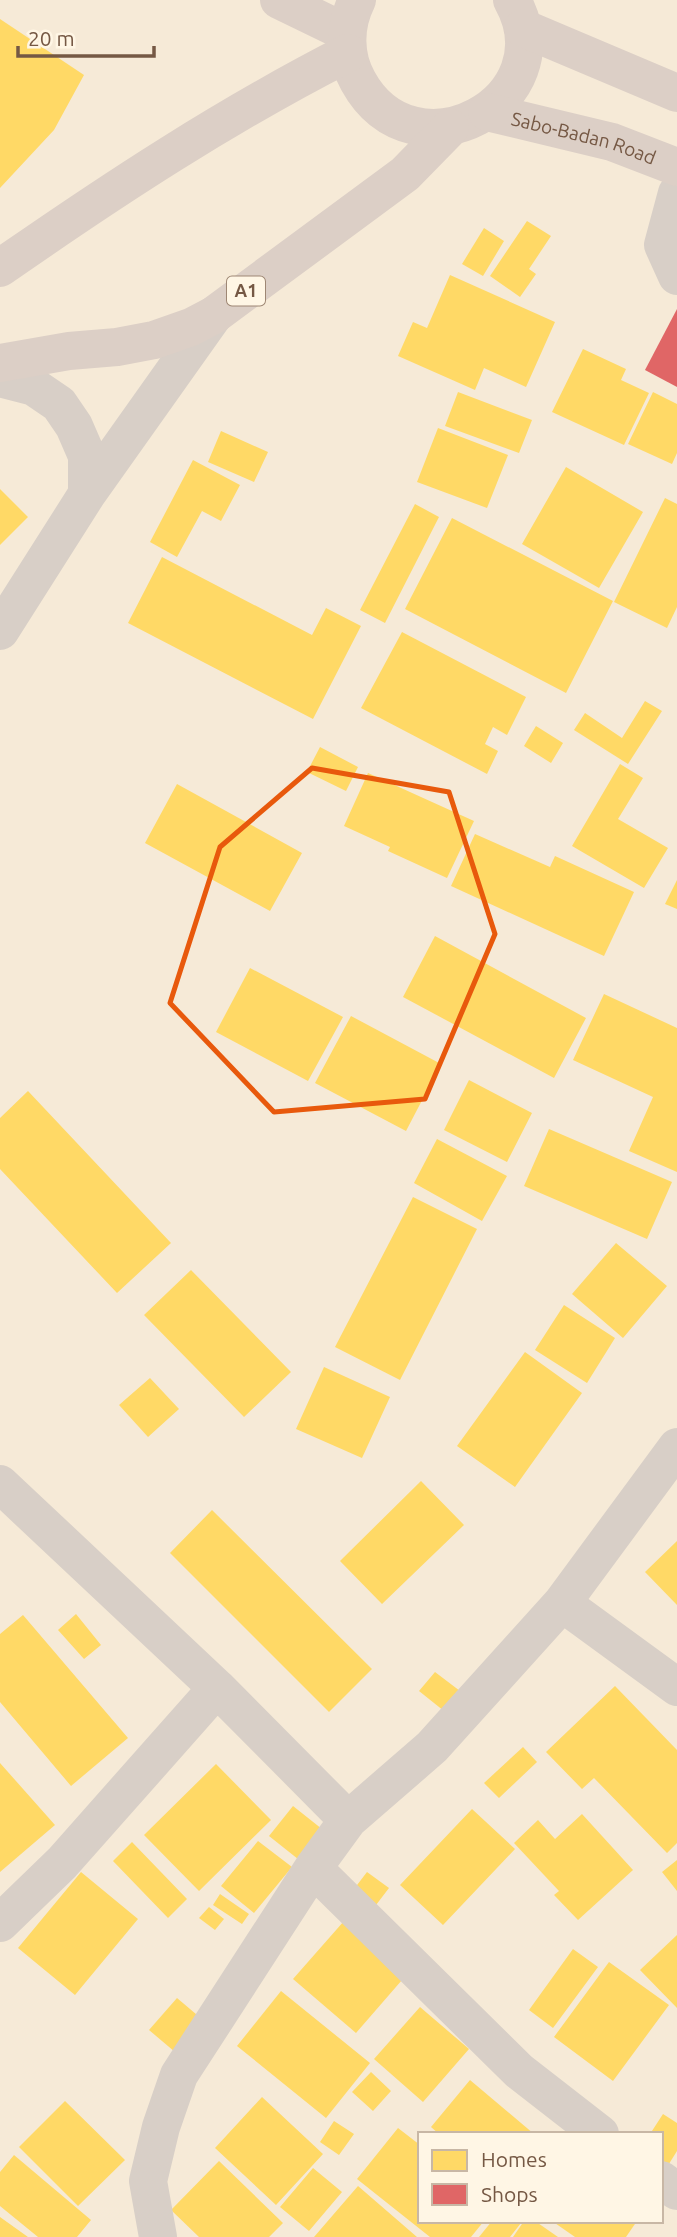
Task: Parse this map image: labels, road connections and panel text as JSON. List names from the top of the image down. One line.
{"streets":{"highway":["Sabo-Badan Road","A1"]},"legend":["Homes","Shops"],"scale_bar":"20 m"}
